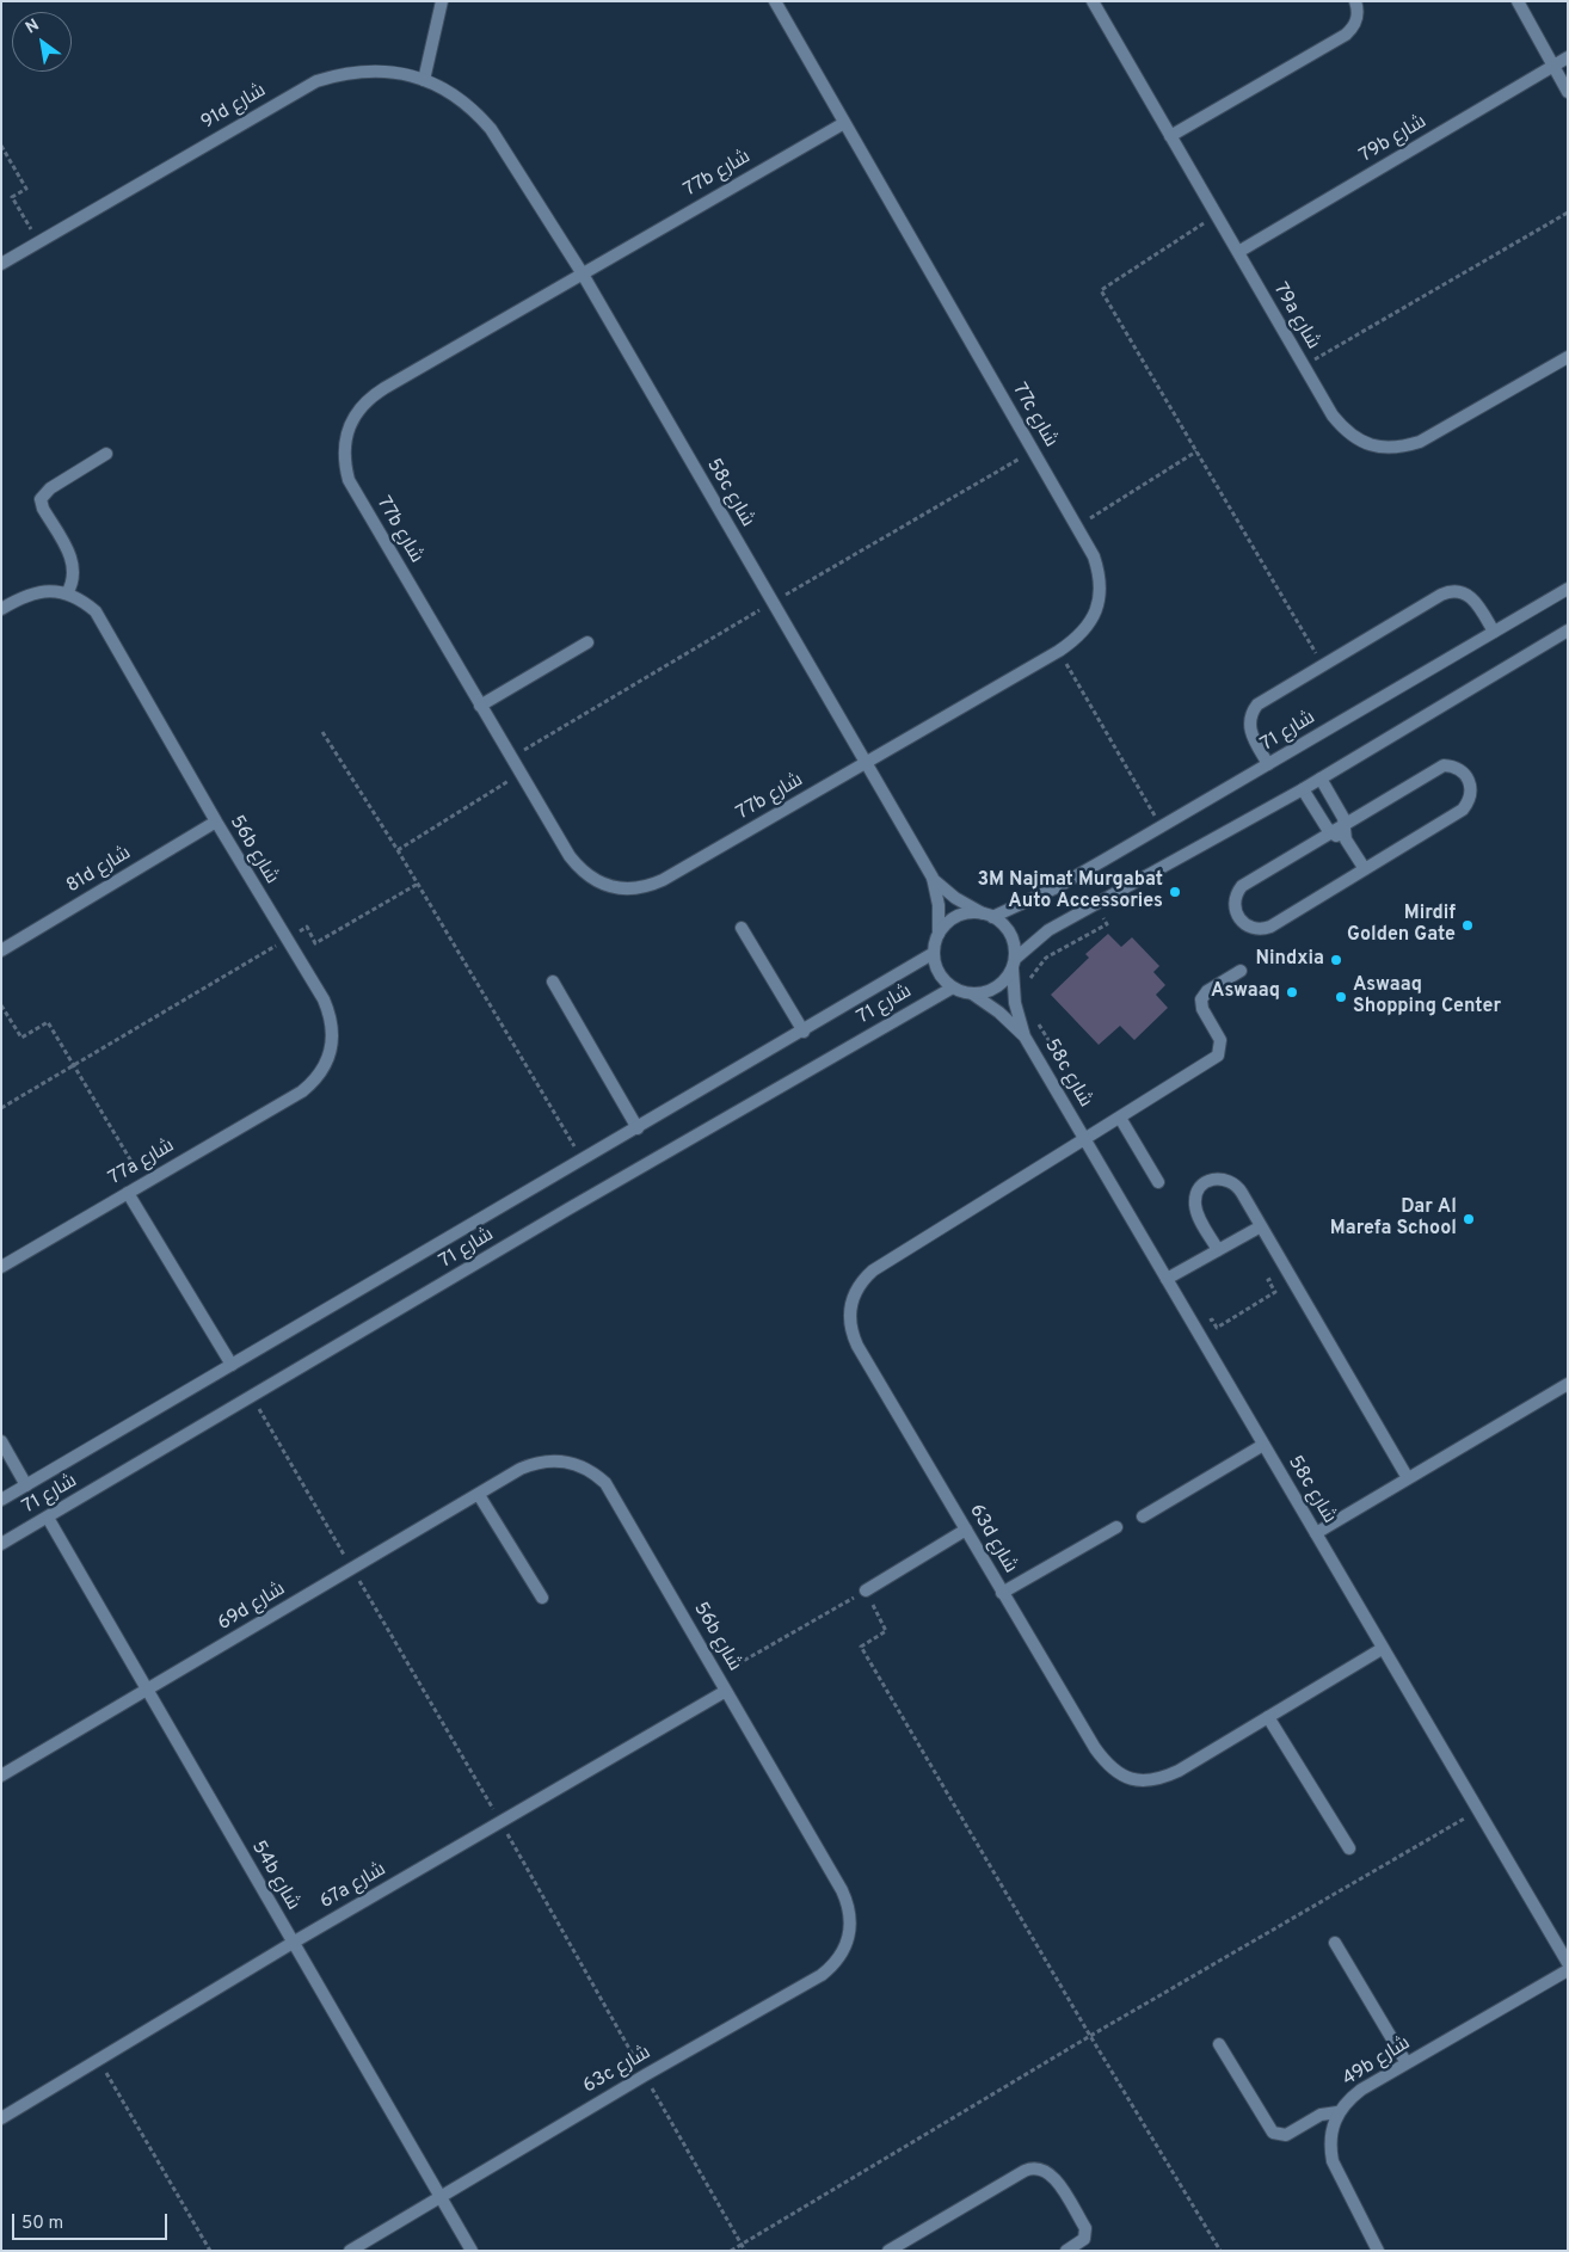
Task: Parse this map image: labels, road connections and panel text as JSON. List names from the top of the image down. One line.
{"streets":{"street":["91d شارع","79b شارع","77b شارع","79a شارع","77c شارع","58c شارع","شارع 71","56b شارع","81d شارع","77a شارع","63d شارع","69d شارع","54b شارع","67a شارع","49b شارع","63c شارع"]},"crossings":[["91d شارع","58c شارع"],["79b شارع","79a شارع"],["77b شارع","77c شارع"],["77b شارع","58c شارع"],["77c شارع","58c شارع"],["58c شارع","شارع 71"],["58c شارع","63d شارع"],["شارع 71","54b شارع"],["56b شارع","81d شارع"],["56b شارع","77a شارع"],["56b شارع","69d شارع"],["56b شارع","67a شارع"],["56b شارع","63c شارع"],["69d شارع","54b شارع"],["54b شارع","67a شارع"],["54b شارع","63c شارع"]],"places":["3M Najmat Murgabat Auto Accessories","Mirdif Golden Gate","Nindxia","Aswaaq","Aswaaq Shopping Center","Dar Al Marefa School"],"scale_bar":"50 m","north":"top left"}
